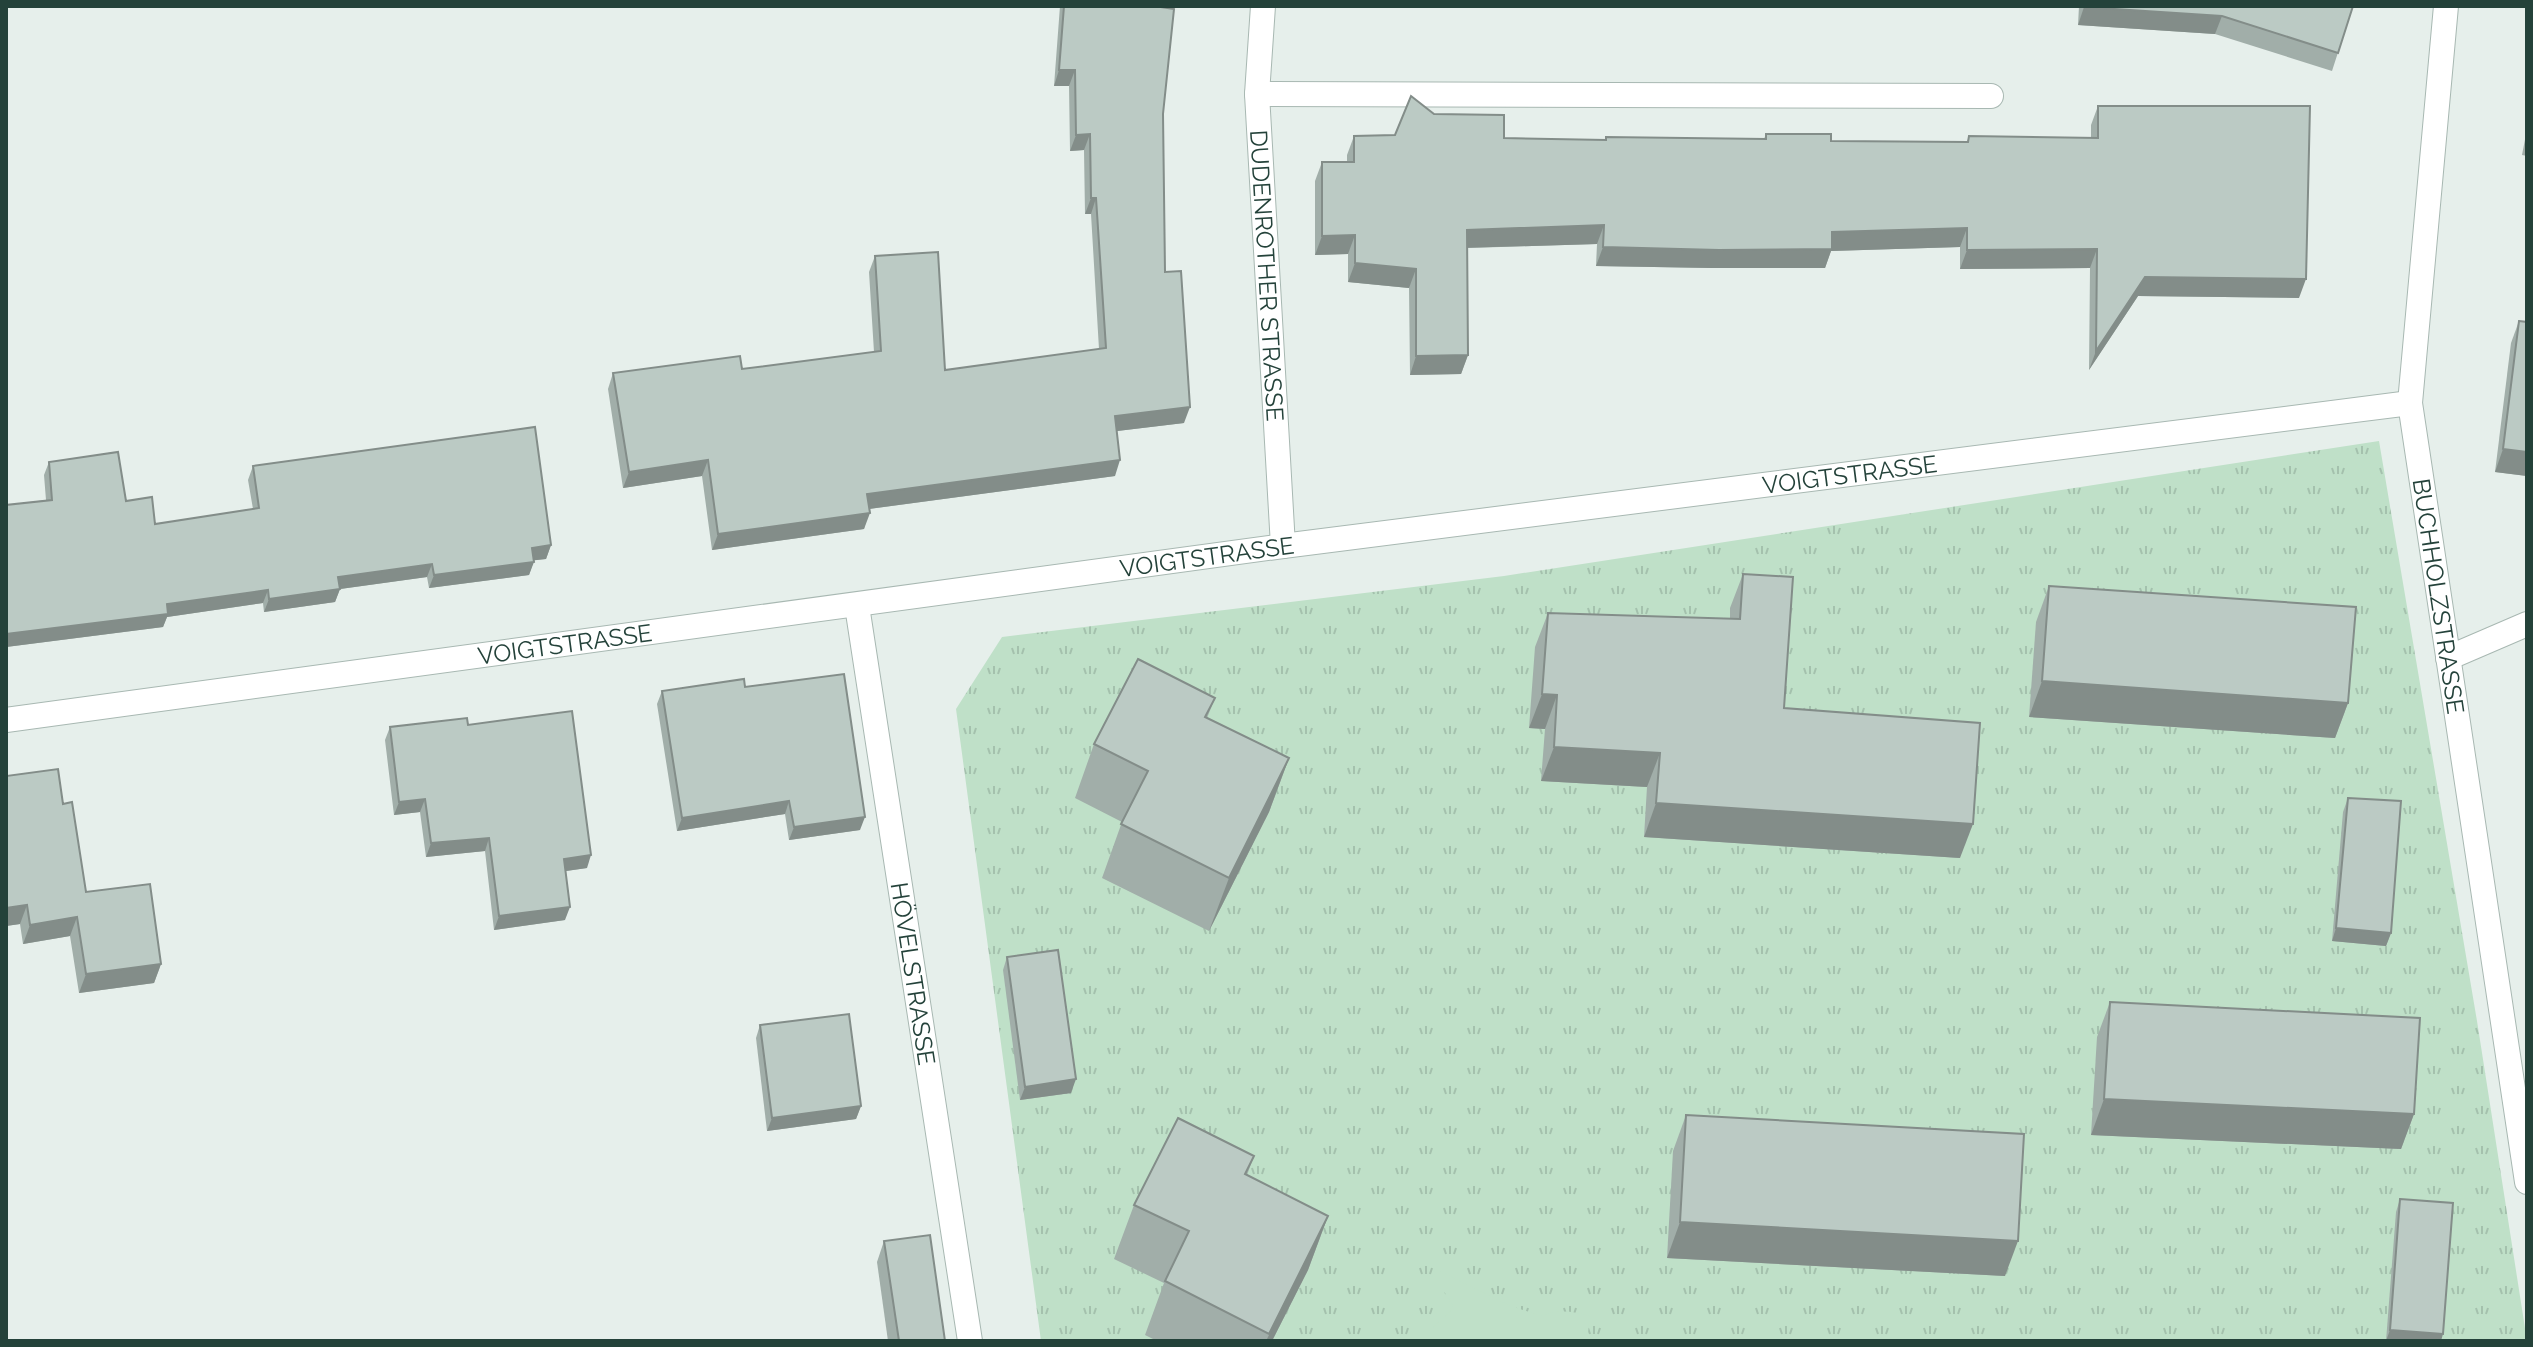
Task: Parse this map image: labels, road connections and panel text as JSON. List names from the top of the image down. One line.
{"streets":{"street":["DUDENROTHER STRASSE","VOIGTSTRASSE","BUCHHOLZSTRASSE","HÖVELSTRASSE"]},"crossings":[["DUDENROTHER STRASSE","VOIGTSTRASSE"],["VOIGTSTRASSE","BUCHHOLZSTRASSE"],["VOIGTSTRASSE","HÖVELSTRASSE"]]}
